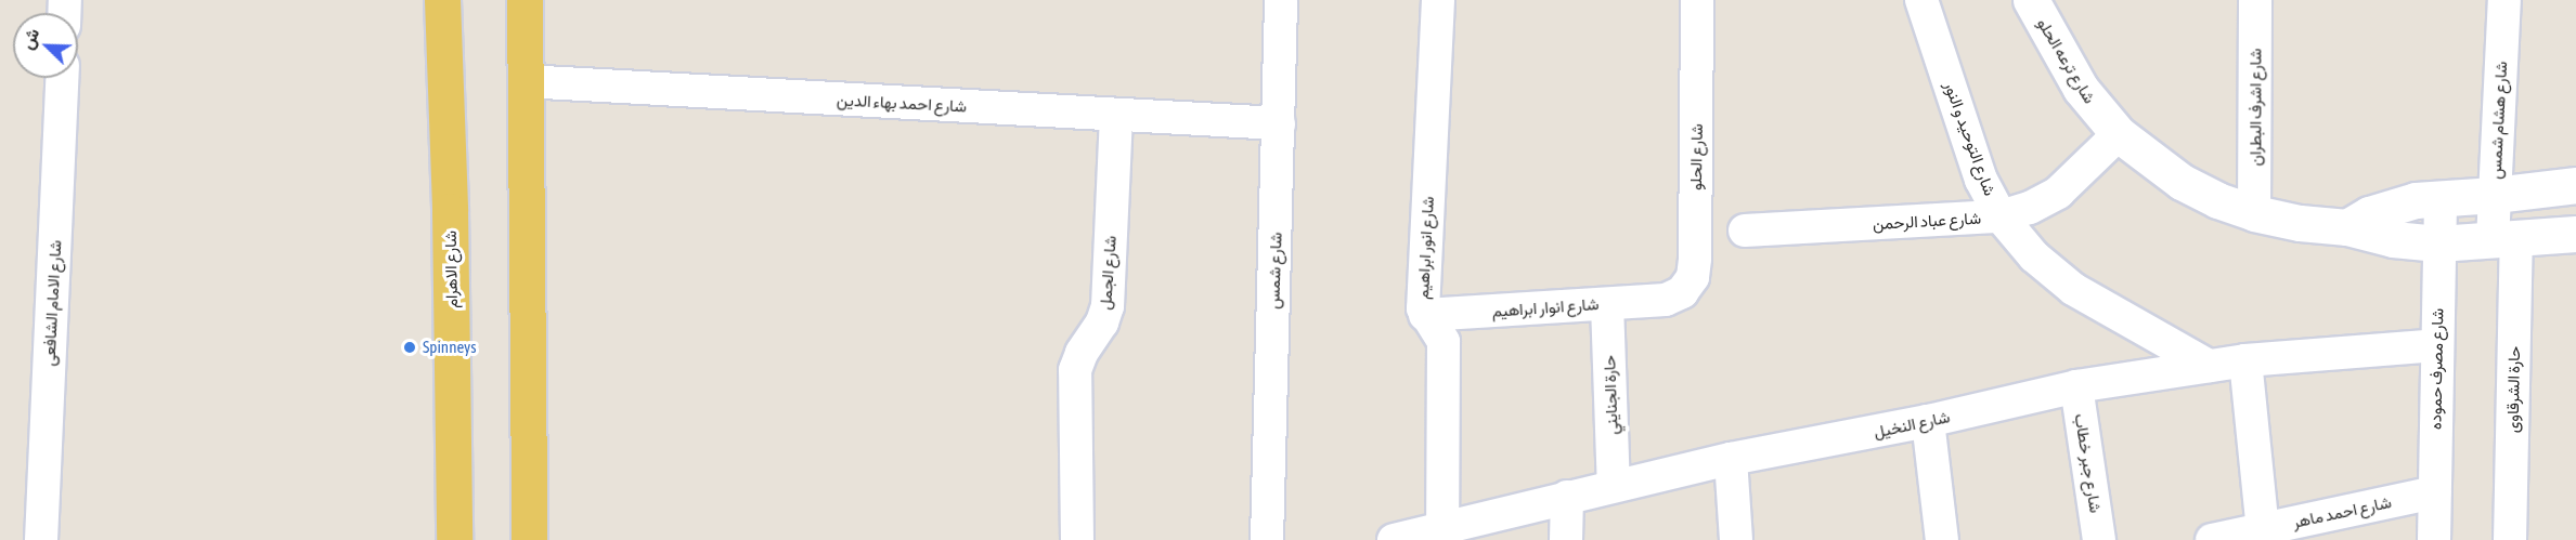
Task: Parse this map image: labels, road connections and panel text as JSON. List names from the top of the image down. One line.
{"streets":{"main road":["شارع الاهرام"],"street":["شارع ترعه الحلو","شارع احمد بهاء الدين","شارع اشرف البطران","شارع هشام شمس","شارع التوحيد و النور","شارع الحلو","شارع عباد الرحمن","شارع انور ابراهيم","شارع شمس","شارع الجمل","شارع الامام الشافعى","شارع انوار ابراهيم","شارع مصرف حموده","حارة الشرقاوى","حارة الجنايني","شارع النخيل","شارع جبر خطاب","شارع احمد ماهر"]},"crossings":[["شارع ترعه الحلو","شارع اشرف البطران"],["شارع ترعه الحلو","شارع هشام شمس"],["شارع ترعه الحلو","شارع عباد الرحمن"],["شارع ترعه الحلو","شارع مصرف حموده"],["شارع ترعه الحلو","حارة الشرقاوى"],["شارع احمد بهاء الدين","شارع شمس"],["شارع احمد بهاء الدين","شارع الجمل"],["شارع هشام شمس","حارة الشرقاوى"],["شارع التوحيد و النور","شارع عباد الرحمن"],["شارع التوحيد و النور","شارع النخيل"],["شارع الحلو","شارع انوار ابراهيم"],["شارع انور ابراهيم","شارع انوار ابراهيم"],["شارع انور ابراهيم","شارع النخيل"],["شارع انوار ابراهيم","حارة الجنايني"],["شارع مصرف حموده","شارع النخيل"],["شارع مصرف حموده","شارع احمد ماهر"],["حارة الجنايني","شارع النخيل"],["شارع النخيل","شارع جبر خطاب"]],"places":["Spinneys"],"north":"top left"}
